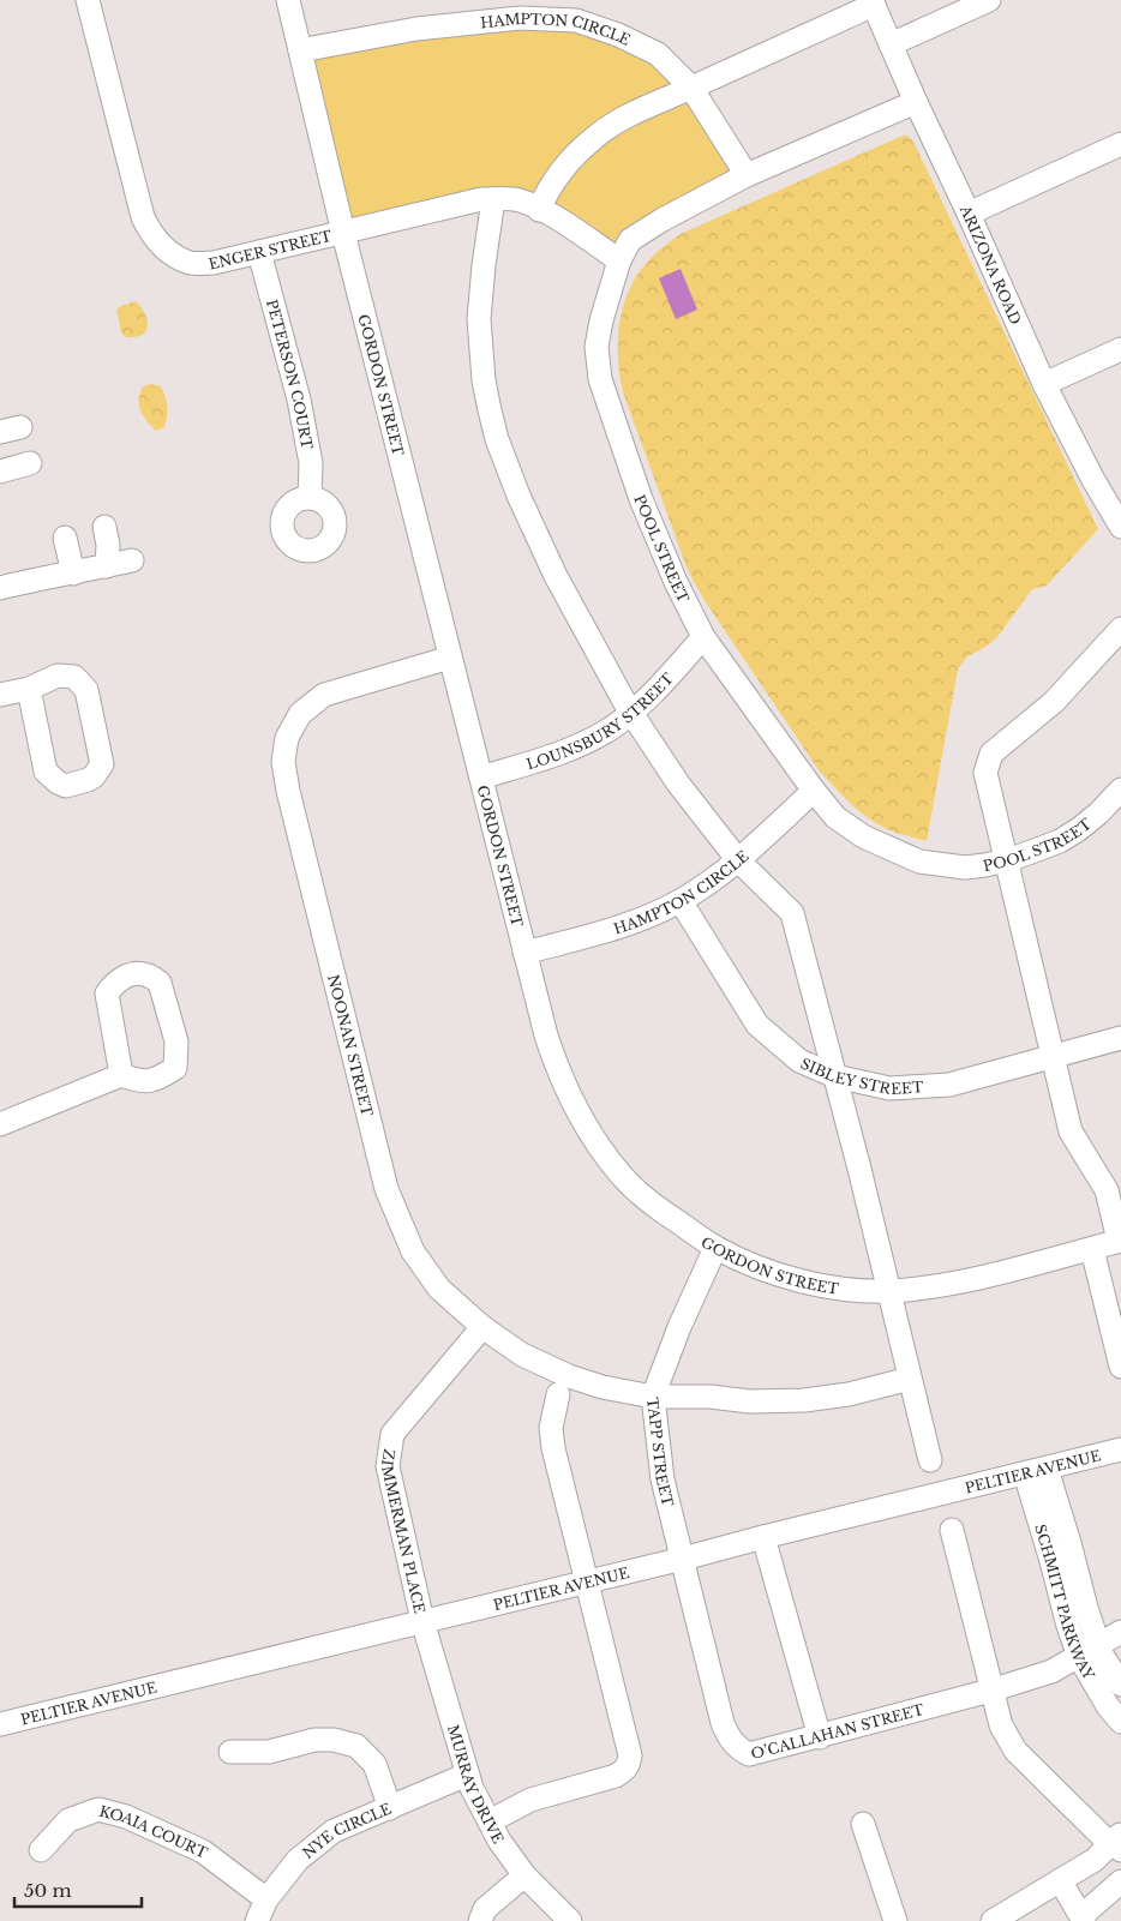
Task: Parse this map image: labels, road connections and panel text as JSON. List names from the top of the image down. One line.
{"streets":{"street":["HAMPTON CIRCLE","ENGER STREET","ARIZONA ROAD","PETERSON COURT","GORDON STREET","POOL STREET","LOUNSBURY STREET","NOONAN STREET","SIBLEY STREET","TAPP STREET","PELTIER AVENUE","ZIMMERMAN PLACE","SCHMITT PARKWAY","O’CALLAHAN STREET","MURRAY DRIVE","NYE CIRCLE","KOAIA COURT"]},"crossings":[["HAMPTON CIRCLE","GORDON STREET"],["HAMPTON CIRCLE","POOL STREET"],["HAMPTON CIRCLE","SIBLEY STREET"],["ENGER STREET","PETERSON COURT"],["ENGER STREET","GORDON STREET"],["ENGER STREET","POOL STREET"],["ARIZONA ROAD","POOL STREET"],["GORDON STREET","LOUNSBURY STREET"],["GORDON STREET","NOONAN STREET"],["GORDON STREET","TAPP STREET"],["POOL STREET","LOUNSBURY STREET"],["NOONAN STREET","TAPP STREET"],["NOONAN STREET","ZIMMERMAN PLACE"],["TAPP STREET","PELTIER AVENUE"],["TAPP STREET","O’CALLAHAN STREET"],["PELTIER AVENUE","ZIMMERMAN PLACE"],["PELTIER AVENUE","SCHMITT PARKWAY"],["PELTIER AVENUE","O’CALLAHAN STREET"],["PELTIER AVENUE","MURRAY DRIVE"],["ZIMMERMAN PLACE","MURRAY DRIVE"],["SCHMITT PARKWAY","O’CALLAHAN STREET"],["MURRAY DRIVE","NYE CIRCLE"],["NYE CIRCLE","KOAIA COURT"]],"scale_bar":"50 m"}
